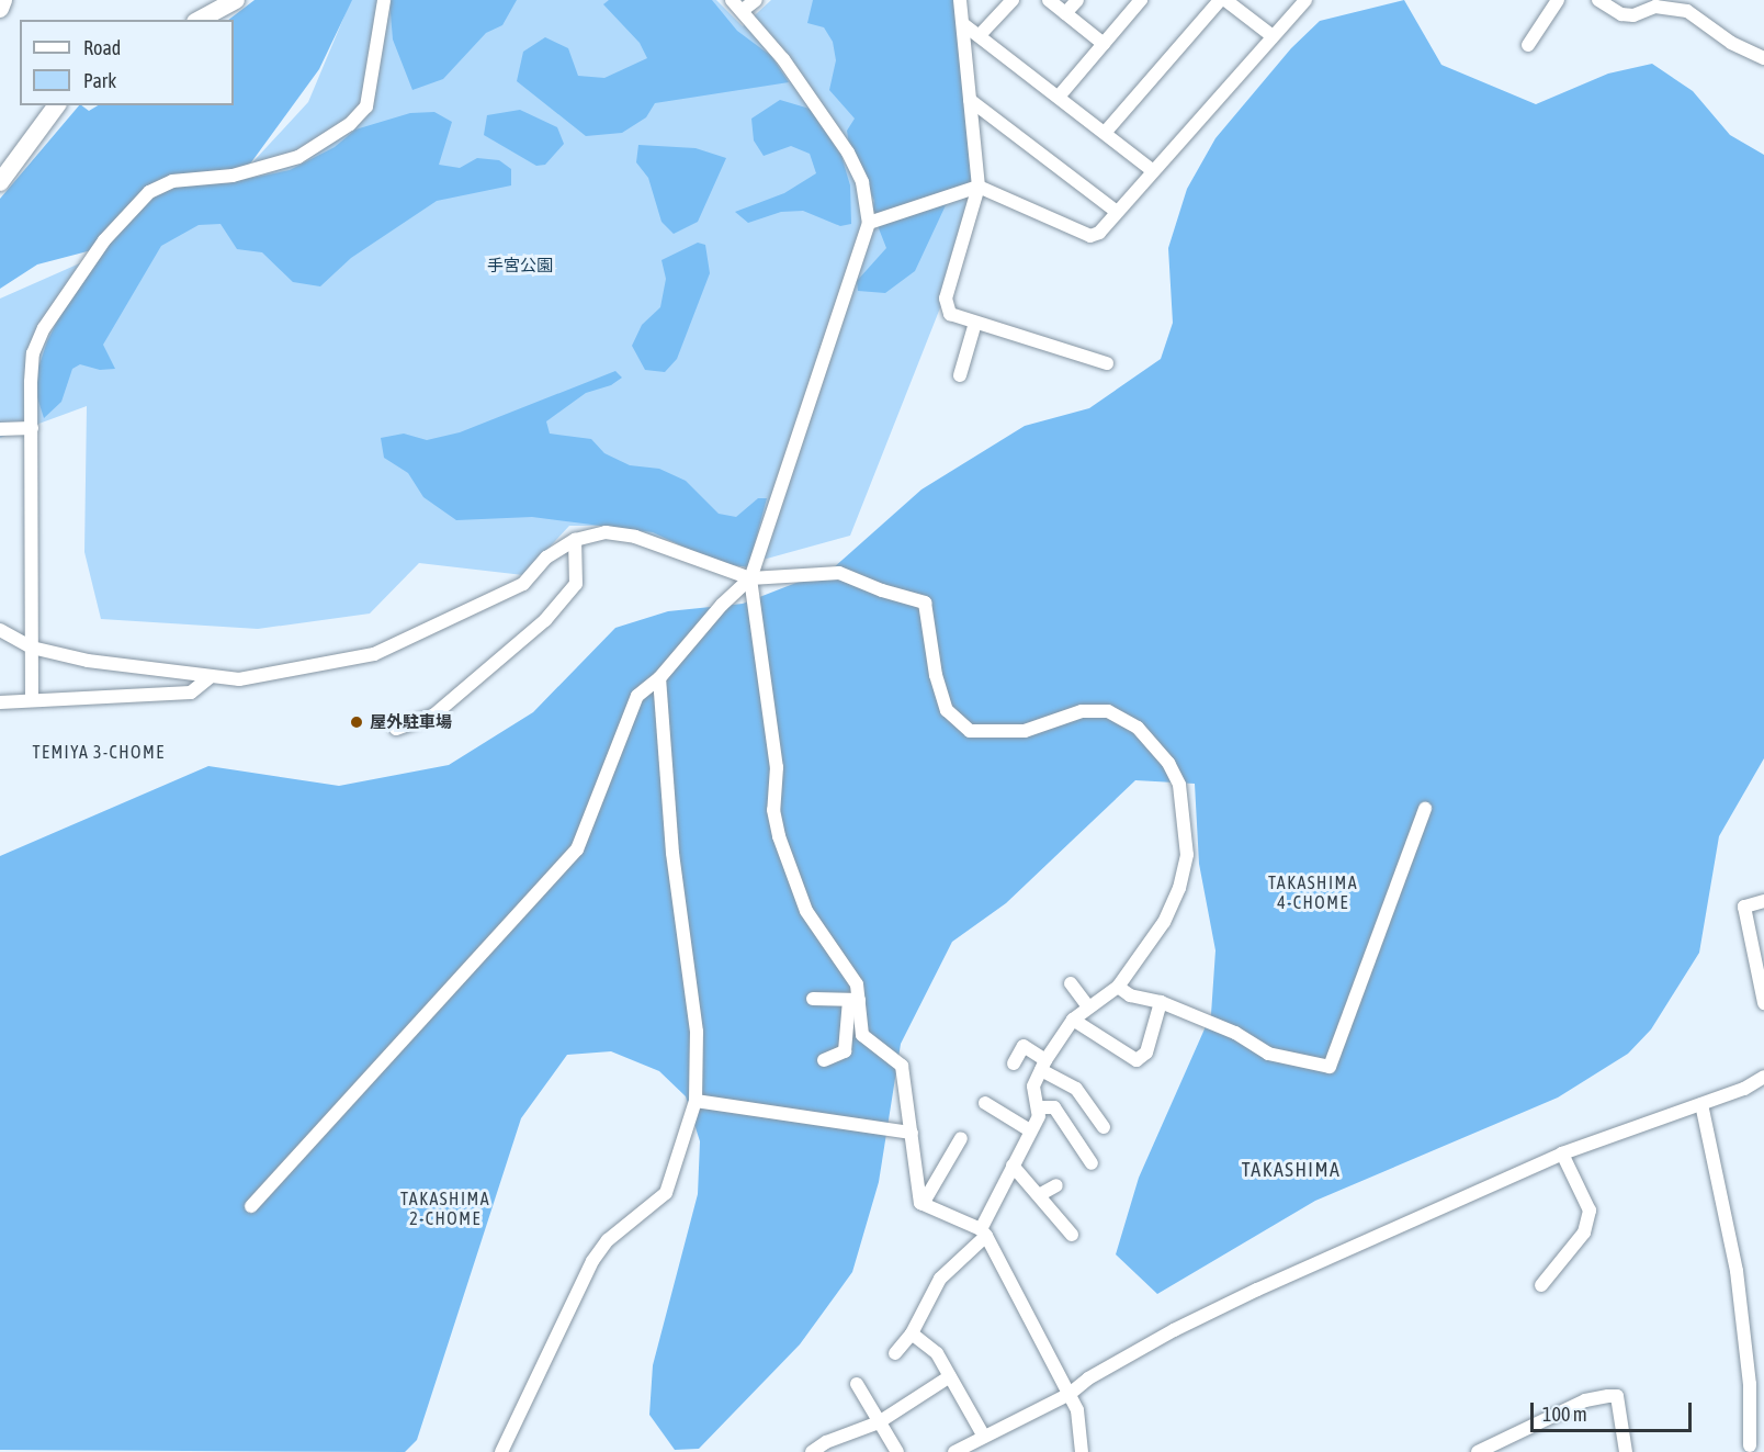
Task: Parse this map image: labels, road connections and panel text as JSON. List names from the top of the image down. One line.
{"districts":["TEMIYA 3-CHOME","TAKASHIMA 4-CHOME","TAKASHIMA","TAKASHIMA 2-CHOME"],"parks":["手宮公園"],"places":["屋外駐車場"],"legend":["Road","Park"],"scale_bar":"100 m"}
